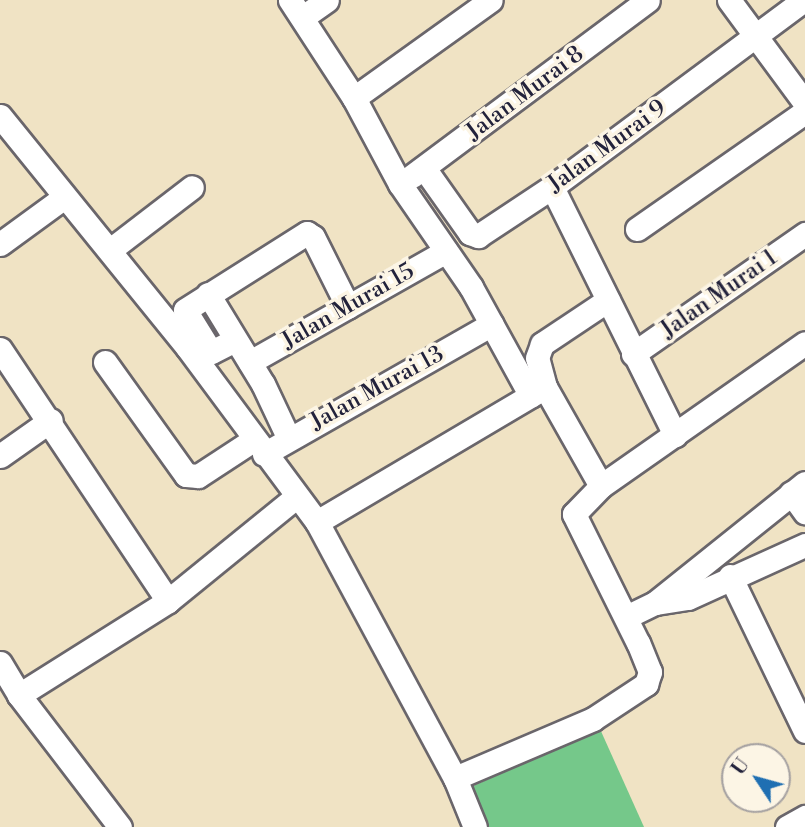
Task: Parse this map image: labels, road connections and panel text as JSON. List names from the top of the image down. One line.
{"streets":{"street":["Jalan Murai 8","Jalan Murai 9","Jalan Murai 1","Jalan Murai 15","Jalan Murai 13"]},"crossings":[["Jalan Murai 8","Jalan Murai 9"]],"north":"top left"}
